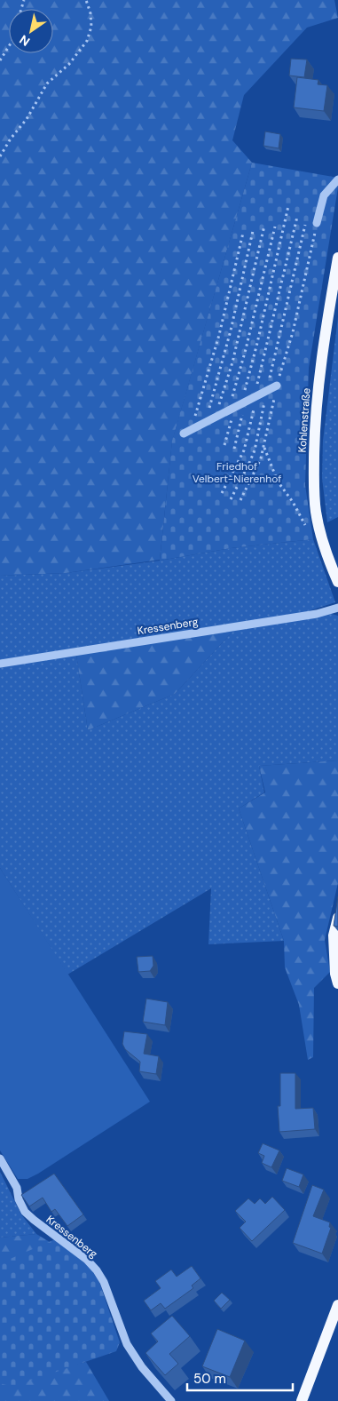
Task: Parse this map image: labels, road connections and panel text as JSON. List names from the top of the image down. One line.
{"streets":{"main road":["Kohlenstraße"],"street":["Kressenberg"]},"parks":["Friedhof Velbert-Nierenhof"],"scale_bar":"50 m","north":"bottom left"}
